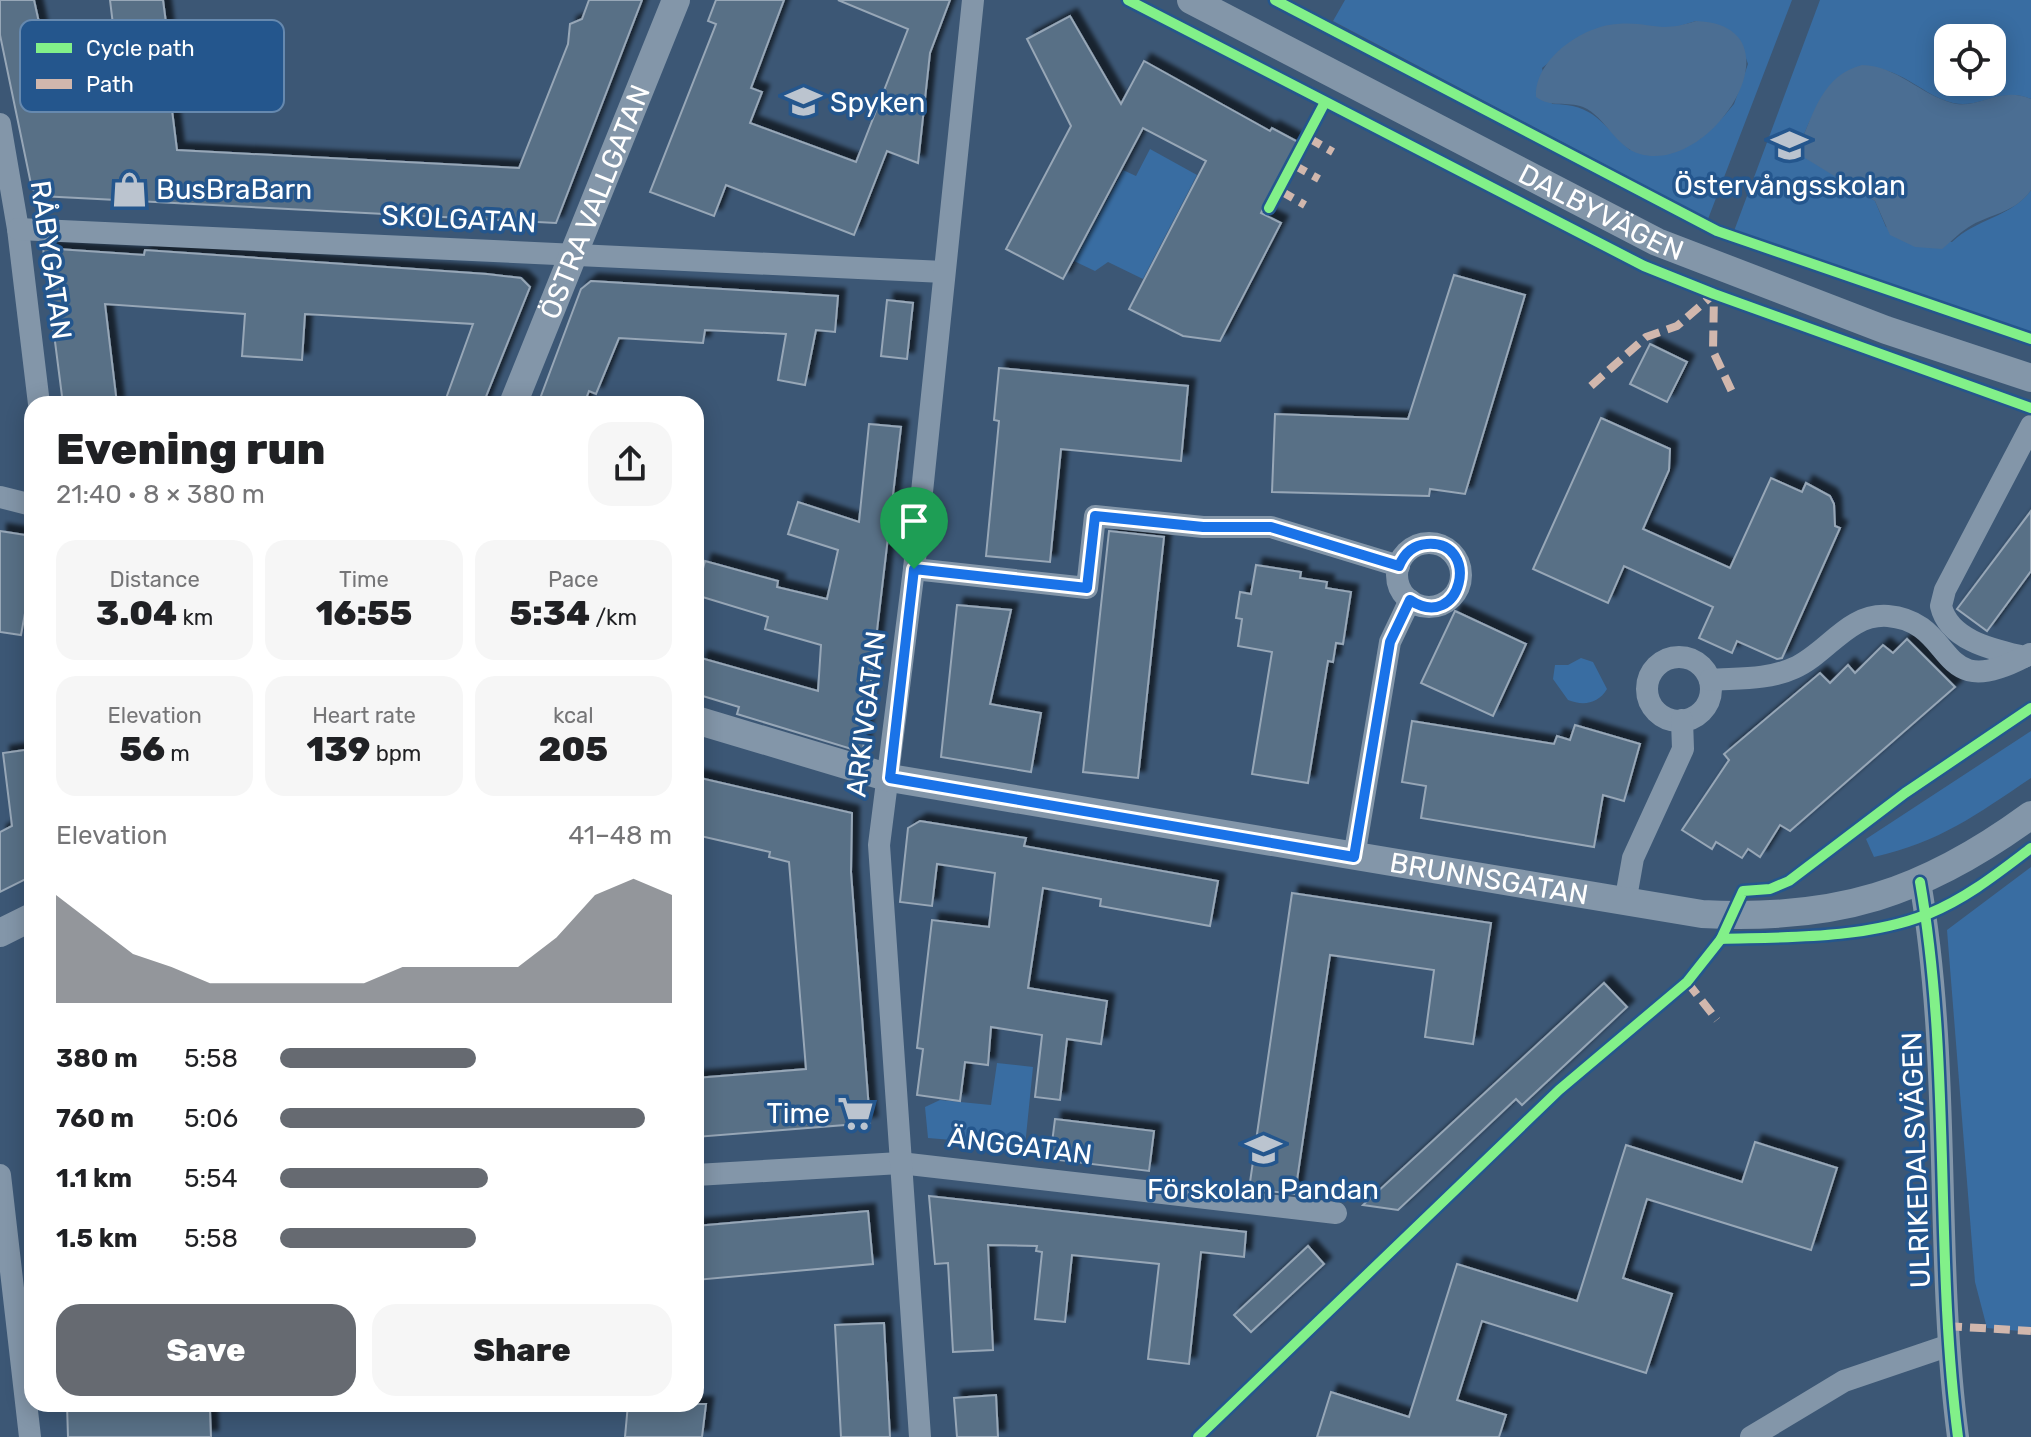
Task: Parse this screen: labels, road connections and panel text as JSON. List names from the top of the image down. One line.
{"streets":{"street":["ÖSTRA VALLGATAN","DALBYVÄGEN","SKOLGATAN","RÅBYGATAN","ARKIVGATAN","BRUNNSGATAN","ÄNGGATAN","ULRIKEDALSVÄGEN"]},"crossings":[["ÖSTRA VALLGATAN","SKOLGATAN"],["SKOLGATAN","RÅBYGATAN"],["SKOLGATAN","ARKIVGATAN"],["ARKIVGATAN","BRUNNSGATAN"],["ARKIVGATAN","ÄNGGATAN"],["BRUNNSGATAN","ULRIKEDALSVÄGEN"]],"places":{"school or university":["Spyken","Östervångsskolan","Förskolan Pandan"],"shop":["BusBraBarn"],"supermarket":["Time"]},"legend":["Cycle path","Path"],"page":{"heading":["Evening run","21:40 · 8 × 380 m"],"stats":[["Distance","3.04 km"],["Time","16:55"],["Pace","5:34 /km"],["Elevation","56 m"],["Heart rate","139 bpm"],["kcal","205"]],"chart":["Elevation","41–48 m"],"list":[{"name":"380 m","note":"5:58"},{"name":"760 m","note":"5:06"},{"name":"1.1 km","note":"5:54"},{"name":"1.5 km","note":"5:58"}],"buttons":["Save","Share"]}}
